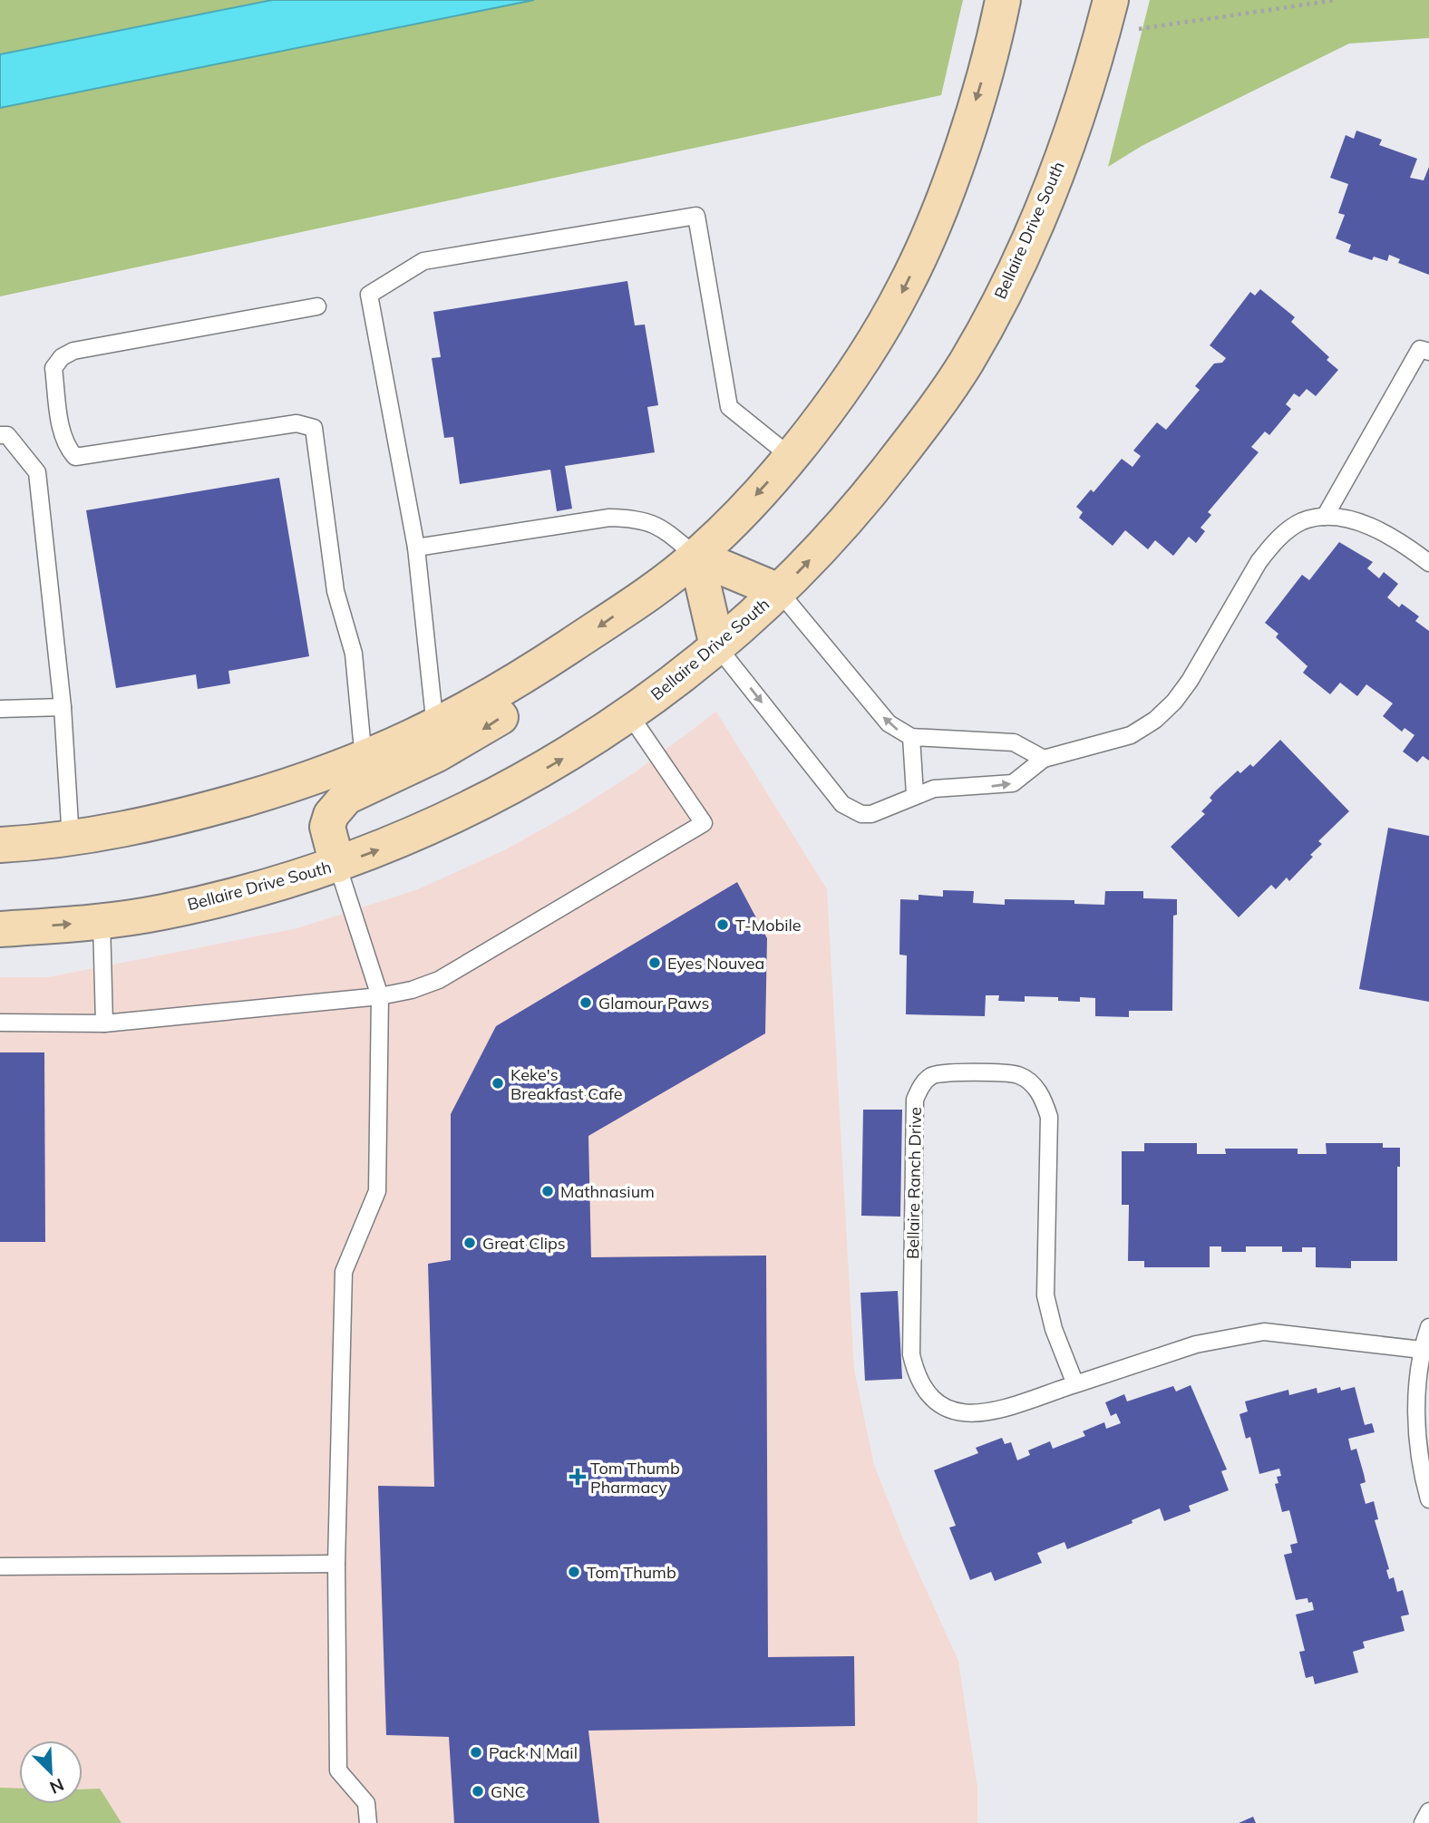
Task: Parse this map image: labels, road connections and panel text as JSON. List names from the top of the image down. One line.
{"streets":{"main road":["Bellaire Drive South"],"lane":["Bellaire Ranch Drive"]},"places":{"other":["T-Mobile","Eyes Nouvea","Glamour Paws","Keke's Breakfast Cafe","Mathnasium","Great Clips","Tom Thumb","Pack N Mail","GNC"],"health":["Tom Thumb Pharmacy"]},"north":"bottom right"}
